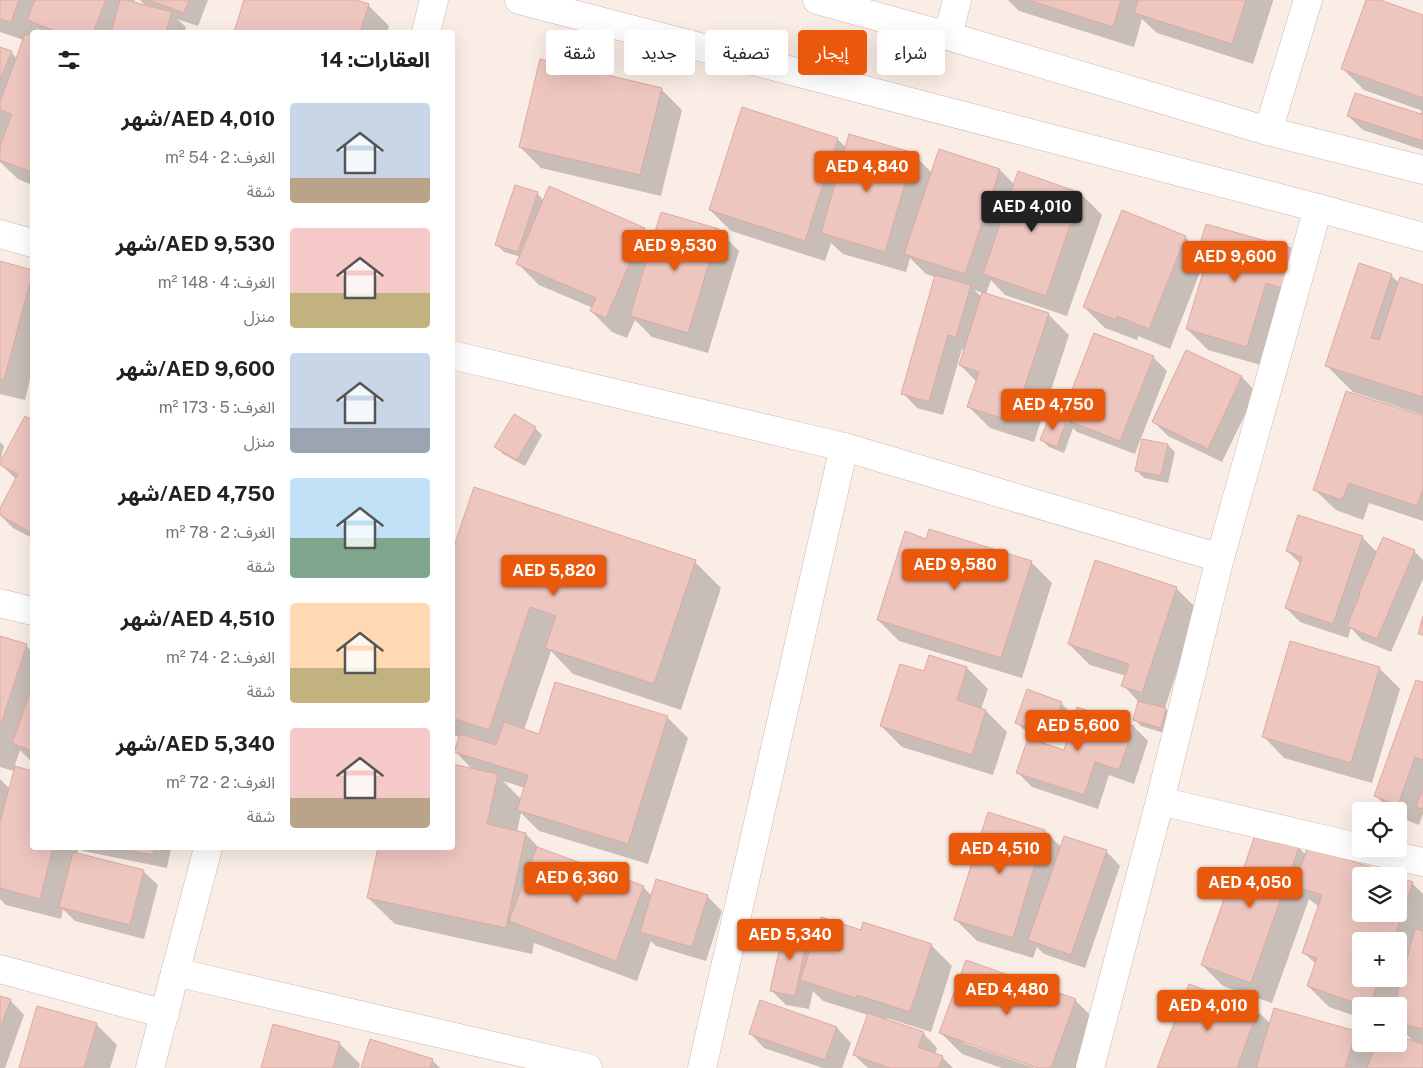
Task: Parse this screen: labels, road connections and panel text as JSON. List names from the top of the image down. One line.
{"page":{"chip":["شراء","إيجار","تصفية","جديد","شقة"],"heading":"العقارات: 14","list":[{"name":"AED 4,010/شهر","note":"الغرف: 2 · 54 m² · شقة"},{"name":"AED 9,530/شهر","note":"الغرف: 4 · 148 m² · منزل"},{"name":"AED 9,600/شهر","note":"الغرف: 5 · 173 m² · منزل"},{"name":"AED 4,750/شهر","note":"الغرف: 2 · 78 m² · شقة"},{"name":"AED 4,510/شهر","note":"الغرف: 2 · 74 m² · شقة"},{"name":"AED 5,340/شهر","note":"الغرف: 2 · 72 m² · شقة"}],"price":["AED 4,840","AED 4,010","AED 9,530","AED 9,600","AED 4,750","AED 9,580","AED 5,820","AED 5,600","AED 4,510","AED 6,360","AED 4,050","AED 5,340","AED 4,480","AED 4,010"],"map_buttons":["+","−"]}}
